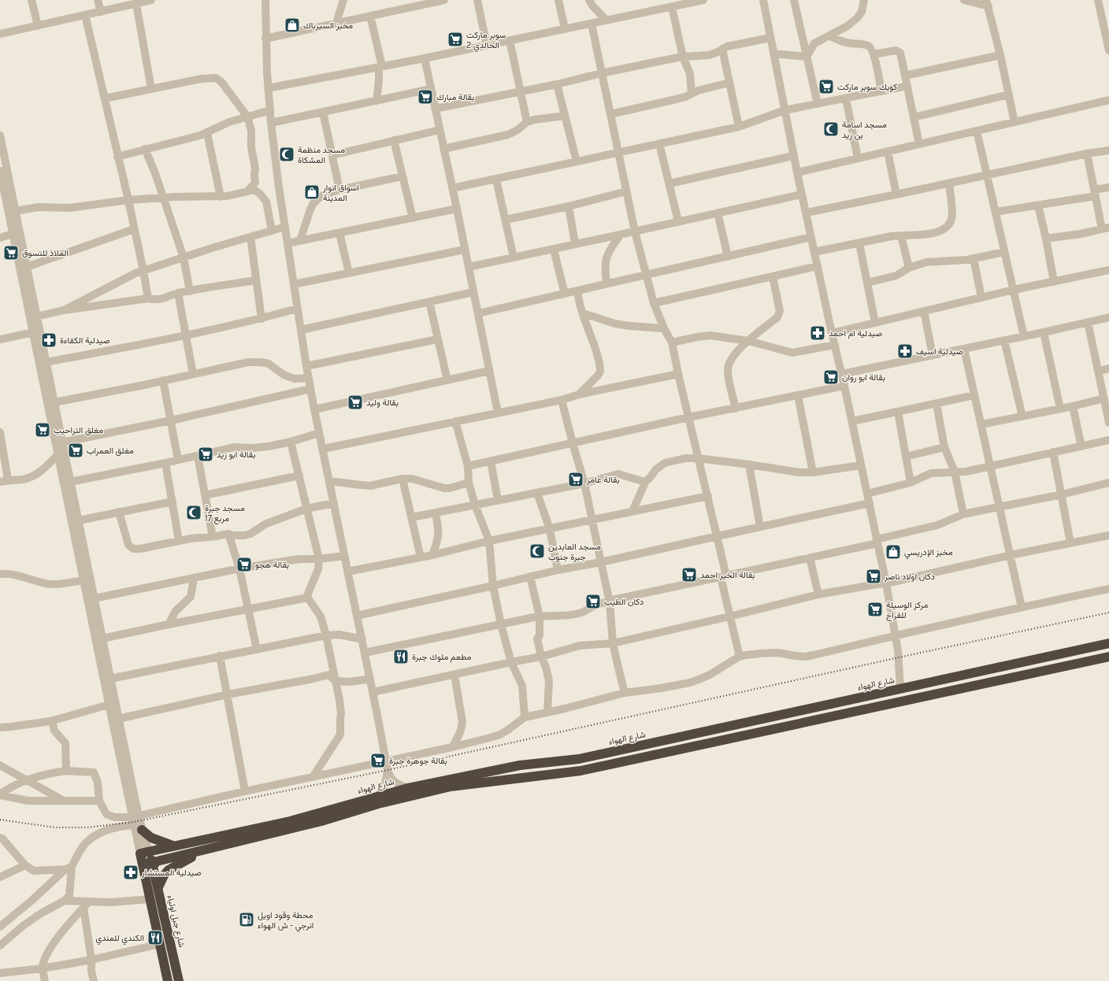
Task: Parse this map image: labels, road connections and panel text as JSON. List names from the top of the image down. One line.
{"streets":{"highway":["شارع الهواء","شارع جبل اولياء"]},"crossings":[["شارع الهواء","شارع جبل اولياء"]],"places":{"shop":["مخبز السيرباك","اسواق انوار المدينة","مخبز الإدريسي"],"supermarket":["سوبر ماركت الخالدي 2","كويك سوبر ماركت","بقالة مبارك","الملاذ للتسوق","بقالة ابو روان","بقالة وليد","مغلق التراحيب","مغلق العمراب","بقالة ابو زيد","بقالة عامر","بقالة هجو","بقالة الخير احمد","دكان اولاد ناصر","دكان الطيب","مركز الوسيلة للفراخ","بقالة جوهرة جبرة"],"mosque":["مسجد اسامة بن زيد","مسجد منظمة المشكاة","مسجد جبرة مربع 17","مسجد العابدين جبرة جنوب"],"pharmacy":["صيدلية ام احمد","صيدلية الكفاءة","صيدلية اسيف","صيدلية المستشار"],"restaurant":["مطعم ملوك جبرة","الكندي للمندي"],"fuel station":["محطة وقود اويل انرجي - ش الهواء"]}}
